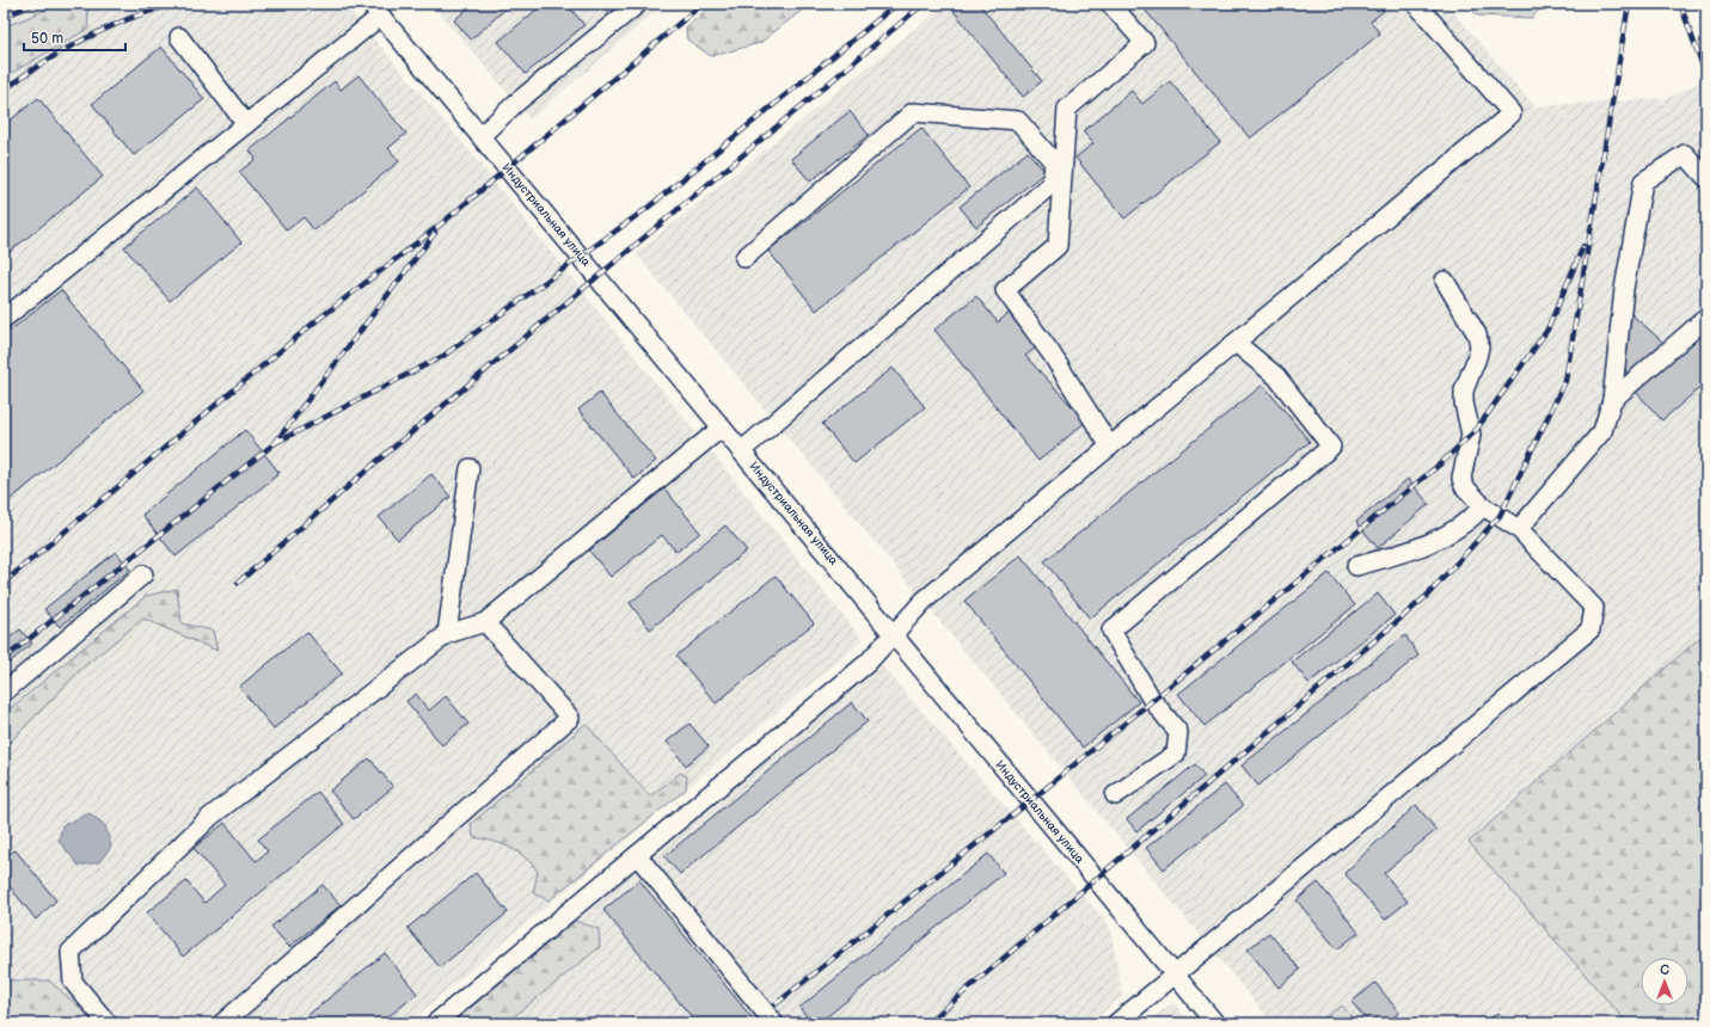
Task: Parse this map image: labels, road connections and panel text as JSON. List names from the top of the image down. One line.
{"streets":{"street":["Индустриальная улица"]},"scale_bar":"50 m","north":"top"}
